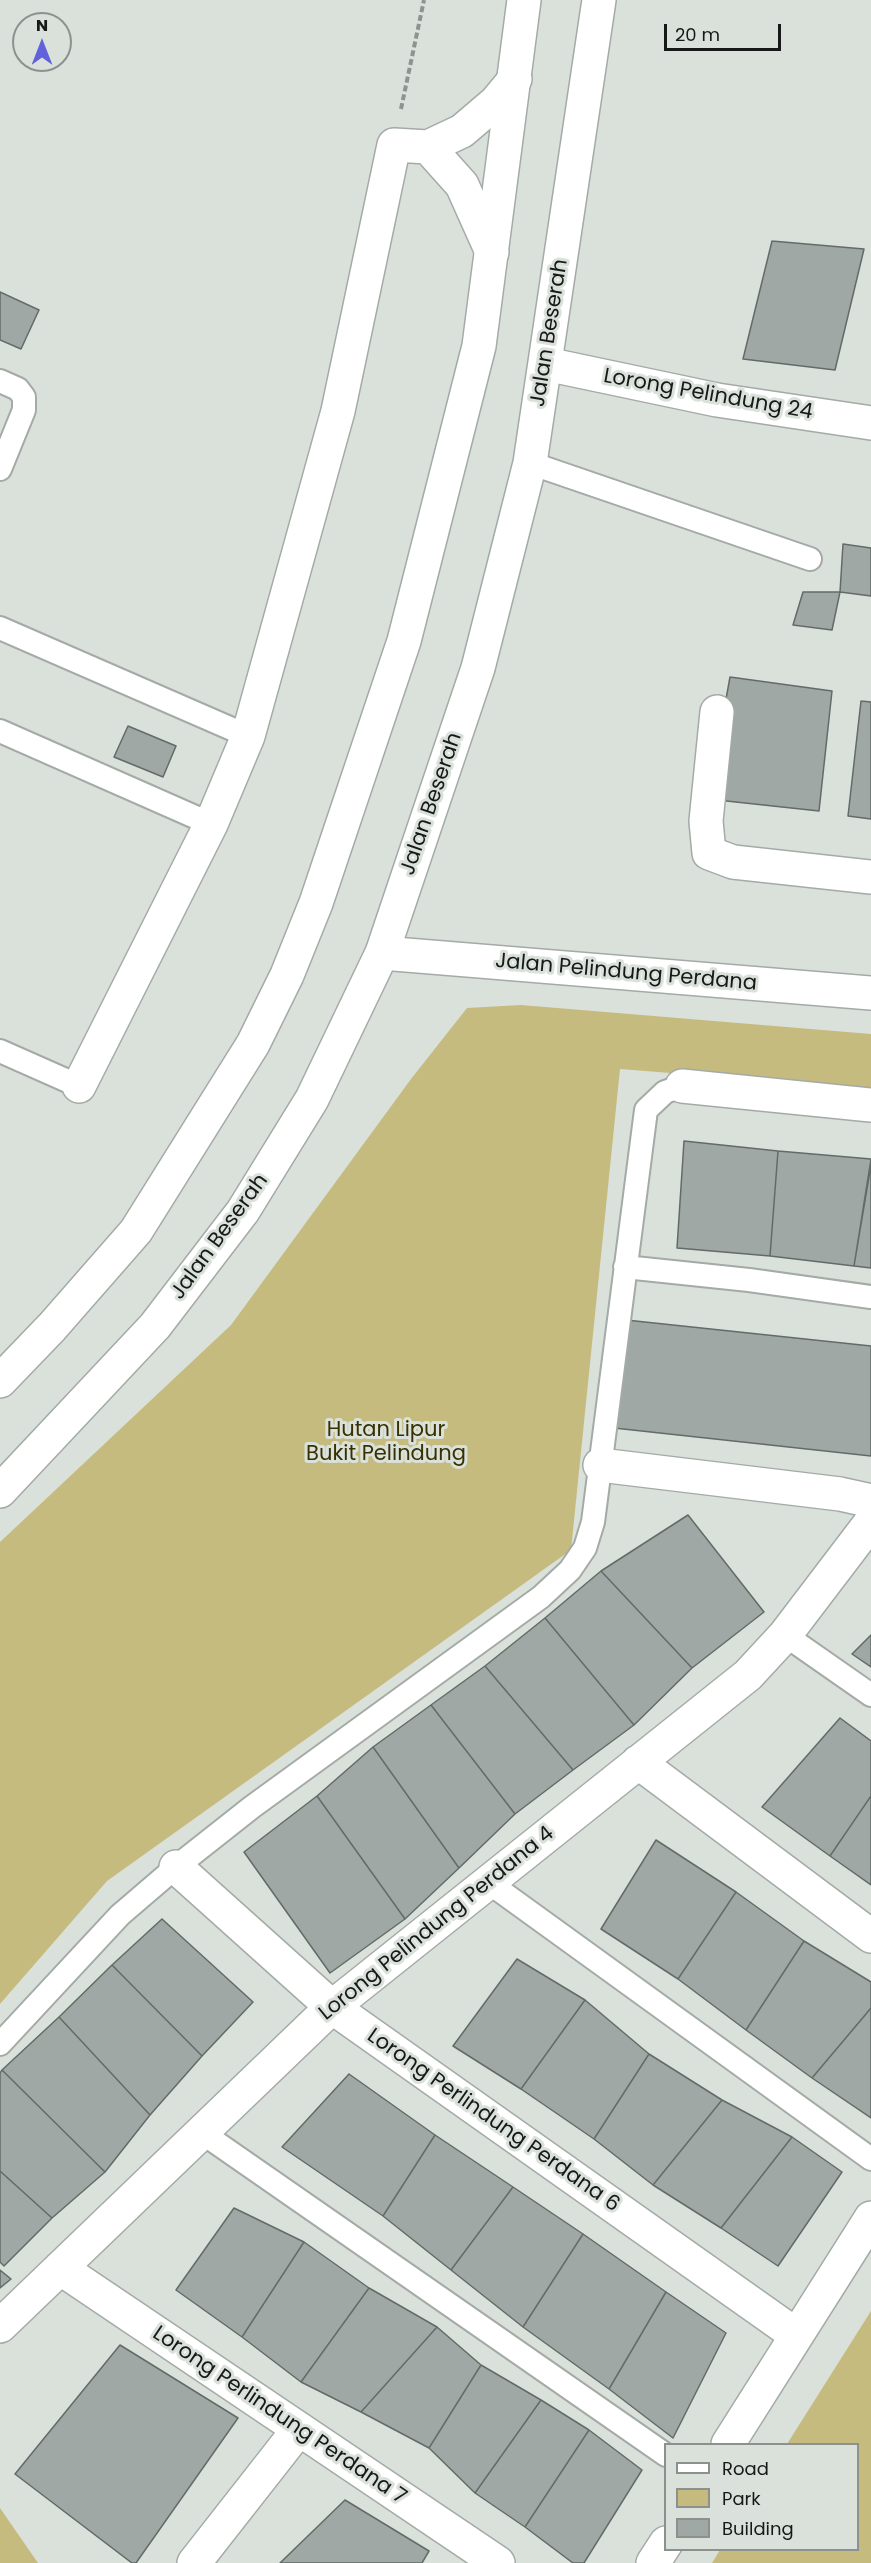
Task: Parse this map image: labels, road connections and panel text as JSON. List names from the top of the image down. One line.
{"streets":{"main road":["Jalan Beserah","Lorong Pelindung 24","Jalan Pelindung Perdana","Lorong Pelindung Perdana 4","Lorong Perlindung Perdana 6","Lorong Perlindung Perdana 7"]},"crossings":[["Jalan Beserah","Lorong Pelindung 24"],["Jalan Beserah","Jalan Pelindung Perdana"],["Lorong Pelindung Perdana 4","Lorong Perlindung Perdana 6"],["Lorong Pelindung Perdana 4","Lorong Perlindung Perdana 7"]],"parks":["Hutan Lipur Bukit Pelindung"],"legend":["Road","Park","Building"],"scale_bar":"20 m","north":"top"}
